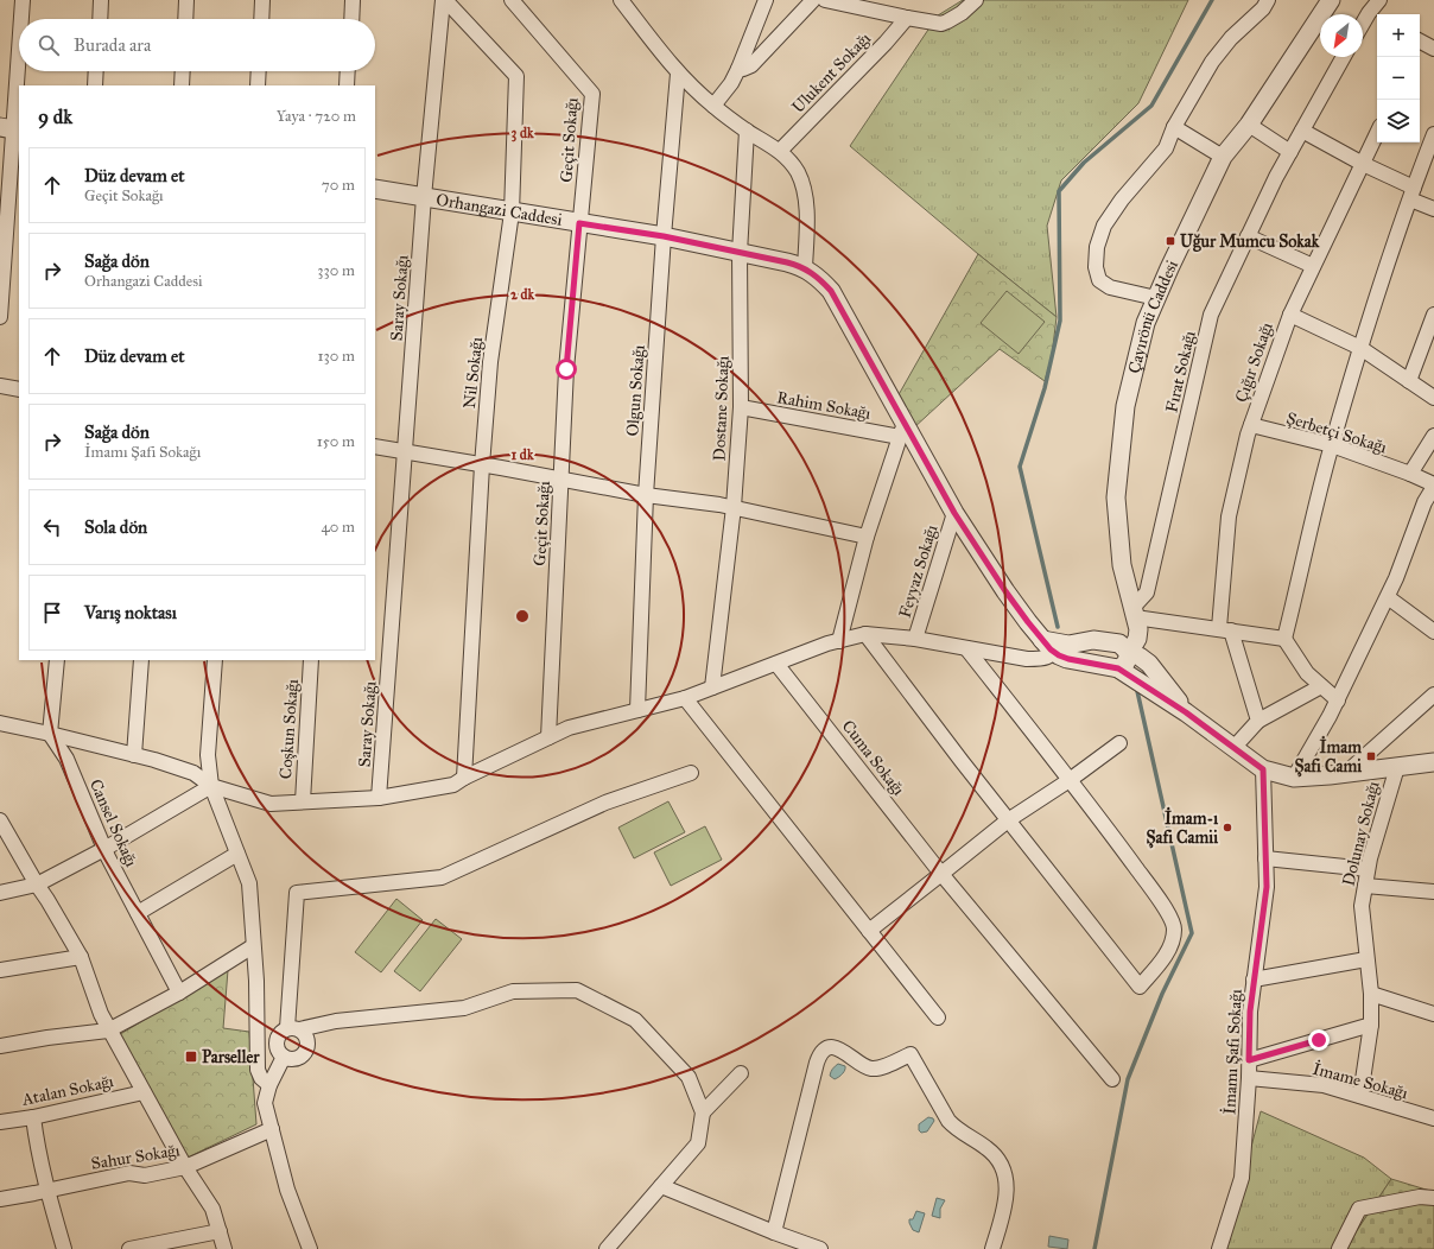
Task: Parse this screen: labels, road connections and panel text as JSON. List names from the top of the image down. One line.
{"streets":{"street":["Ulukent Sokağı","Geçit Sokağı","Orhangazi Caddesi","Saray Sokağı","Çayırönü Caddesi","Çığır Sokağı","Fırat Sokağı","Nil Sokağı","Olgun Sokağı","Rahim Sokağı","Dostane Sokağı","Şerbetçi Sokağı","Feyyaz Sokağı","Coşkun Sokağı","Cuma Sokağı","Cansel Sokağı","Dolunay Sokağı","İmamı Şafi Sokağı","İmame Sokağı","Atalan Sokağı","Sahur Sokağı"]},"crossings":[["Geçit Sokağı","Orhangazi Caddesi"],["Orhangazi Caddesi","Saray Sokağı"],["Orhangazi Caddesi","Nil Sokağı"],["Orhangazi Caddesi","Olgun Sokağı"],["Orhangazi Caddesi","Rahim Sokağı"],["Orhangazi Caddesi","Dostane Sokağı"],["Orhangazi Caddesi","Feyyaz Sokağı"],["Saray Sokağı","Nil Sokağı"],["Çayırönü Caddesi","Fırat Sokağı"],["Çığır Sokağı","Şerbetçi Sokağı"],["Rahim Sokağı","Dostane Sokağı"],["İmamı Şafi Sokağı","İmame Sokağı"]],"places":{"transit":["Uğur Mumcu Sokak","İmam Şafi Cami","Parseller"],"other":["İmam-ı Şafi Camii"]},"north":"bottom left","page":{"map_buttons":["+","−"],"search":"Burada ara","heading":["9 dk","Yaya · 720 m"],"list":[["Düz devam et","Geçit Sokağı","70 m"],["Sağa dön","Orhangazi Caddesi","330 m"],["Düz devam et","130 m"],["Sağa dön","İmamı Şafi Sokağı","150 m"],["Sola dön","40 m"],"Varış noktası"]},"rings":["3 dk","2 dk","1 dk"]}
